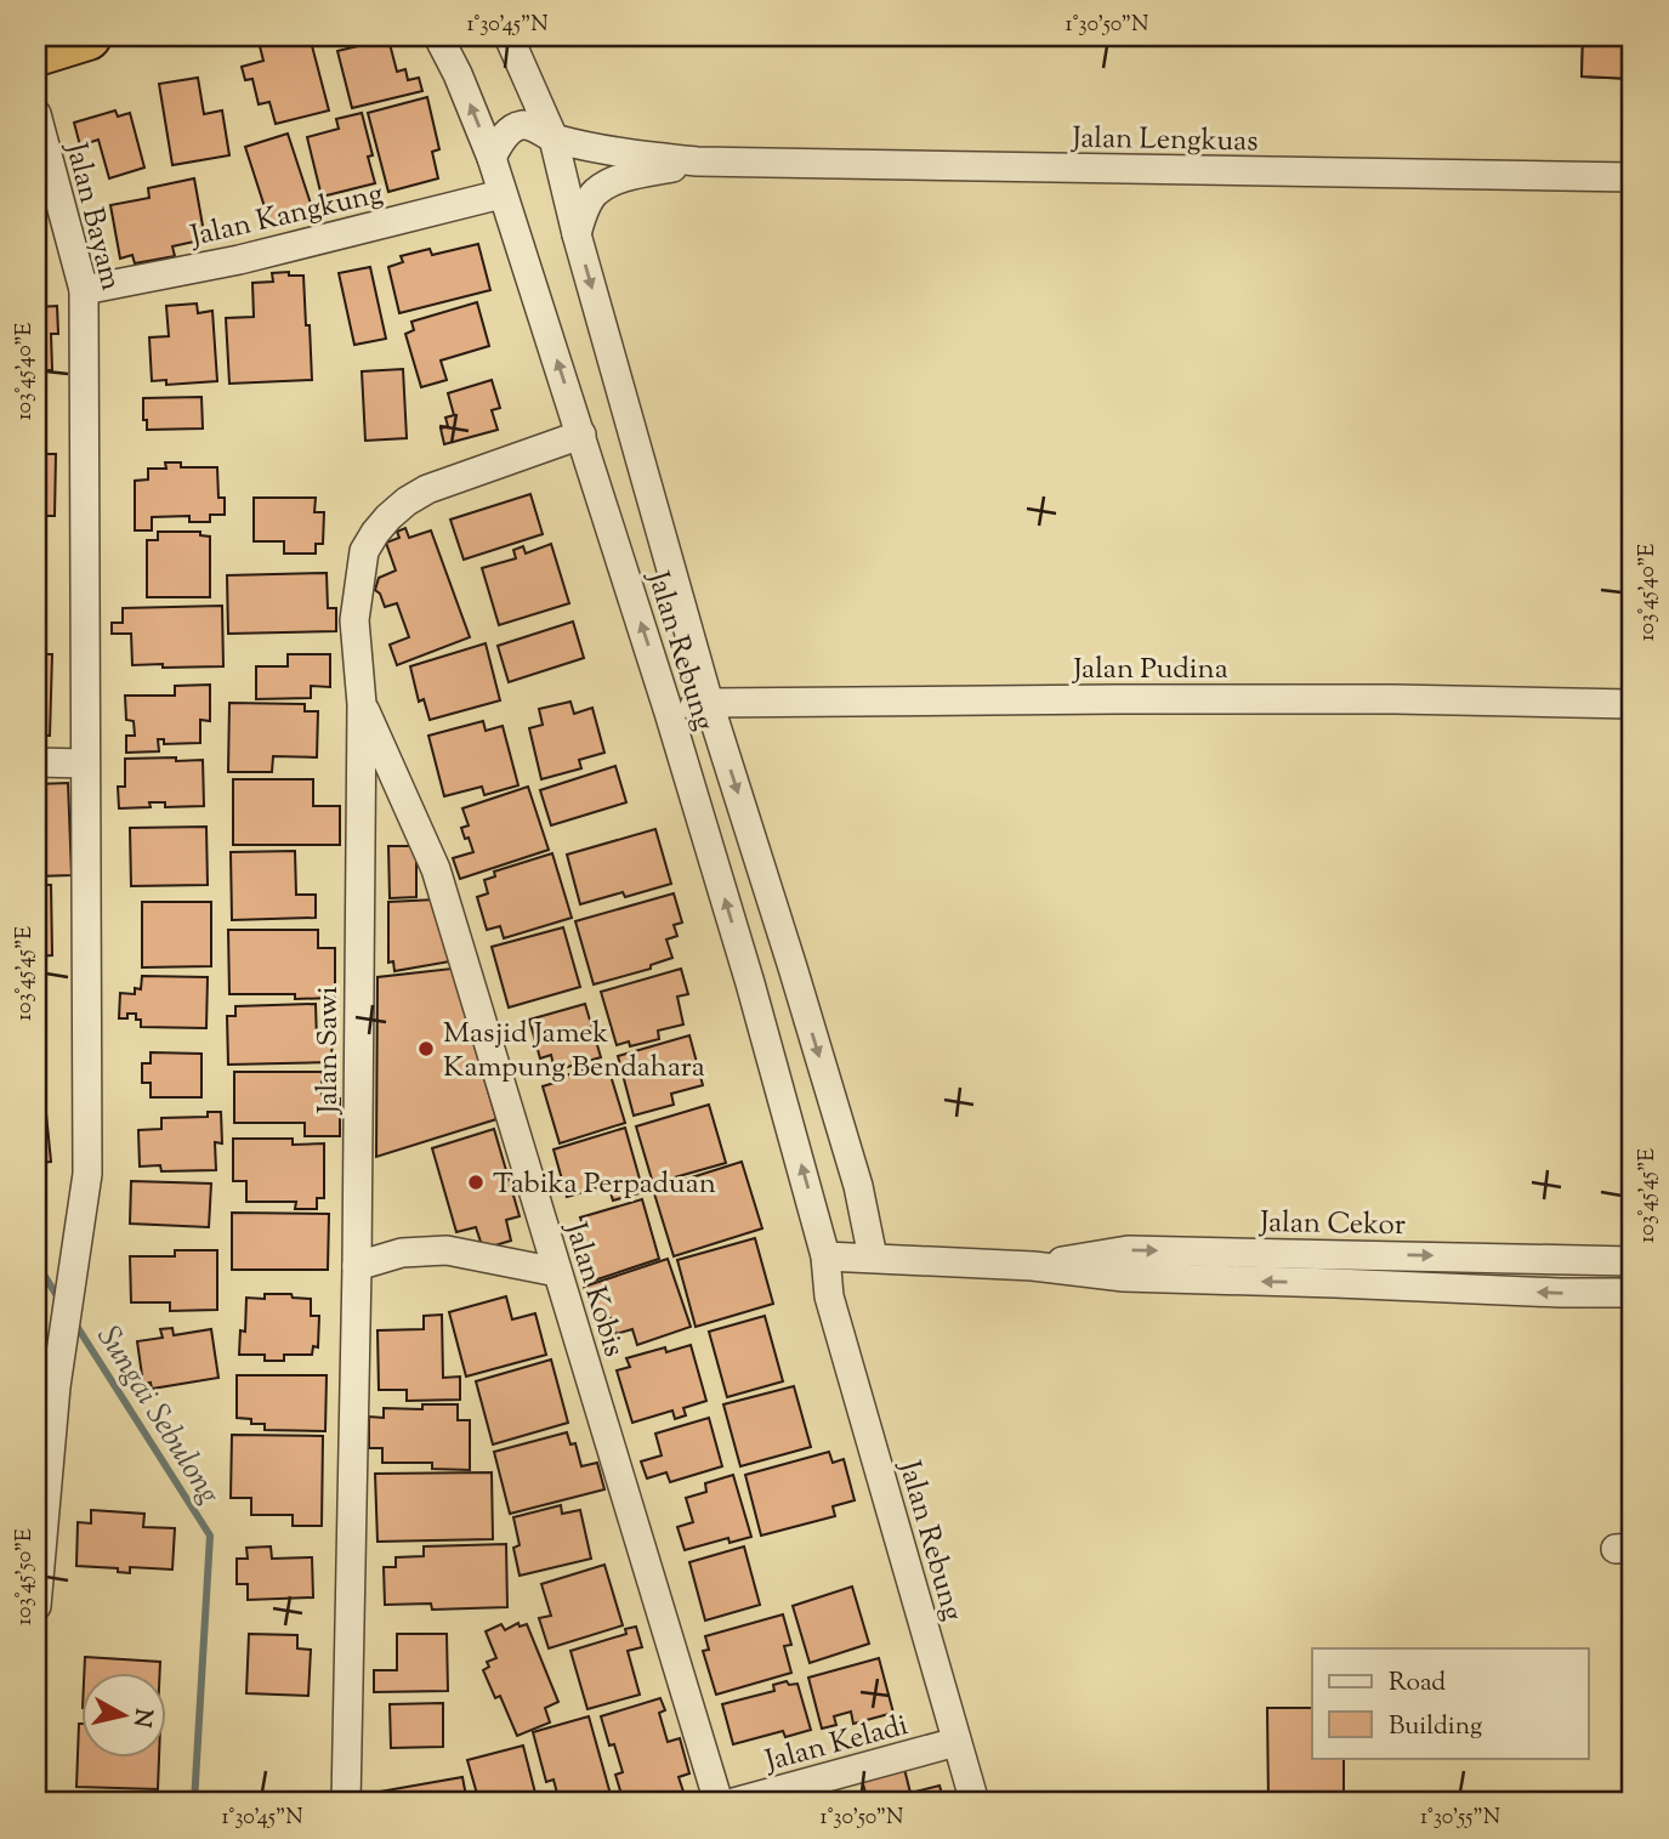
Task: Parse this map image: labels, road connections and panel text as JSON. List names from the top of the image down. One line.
{"streets":{"street":["Jalan Lengkuas","Jalan Kangkung","Jalan Bayam","Jalan Rebung","Jalan Pudina","Jalan Sawi","Jalan Cekor","Jalan Kobis","Jalan Keladi"]},"crossings":[["Jalan Lengkuas","Jalan Rebung"],["Jalan Kangkung","Jalan Bayam"],["Jalan Kangkung","Jalan Rebung"],["Jalan Rebung","Jalan Pudina"],["Jalan Rebung","Jalan Sawi"],["Jalan Rebung","Jalan Cekor"],["Jalan Rebung","Jalan Keladi"],["Jalan Sawi","Jalan Kobis"]],"water":["Sungai Sebulong"],"places":["Masjid Jamek Kampung Bendahara","Tabika Perpaduan"],"legend":["Road","Building"],"north":"right","coordinates":["1°30'45\"N","1°30'50\"N","103°45'40\"E","103°45'45\"E","103°45'50\"E","1°30'55\"N"]}
